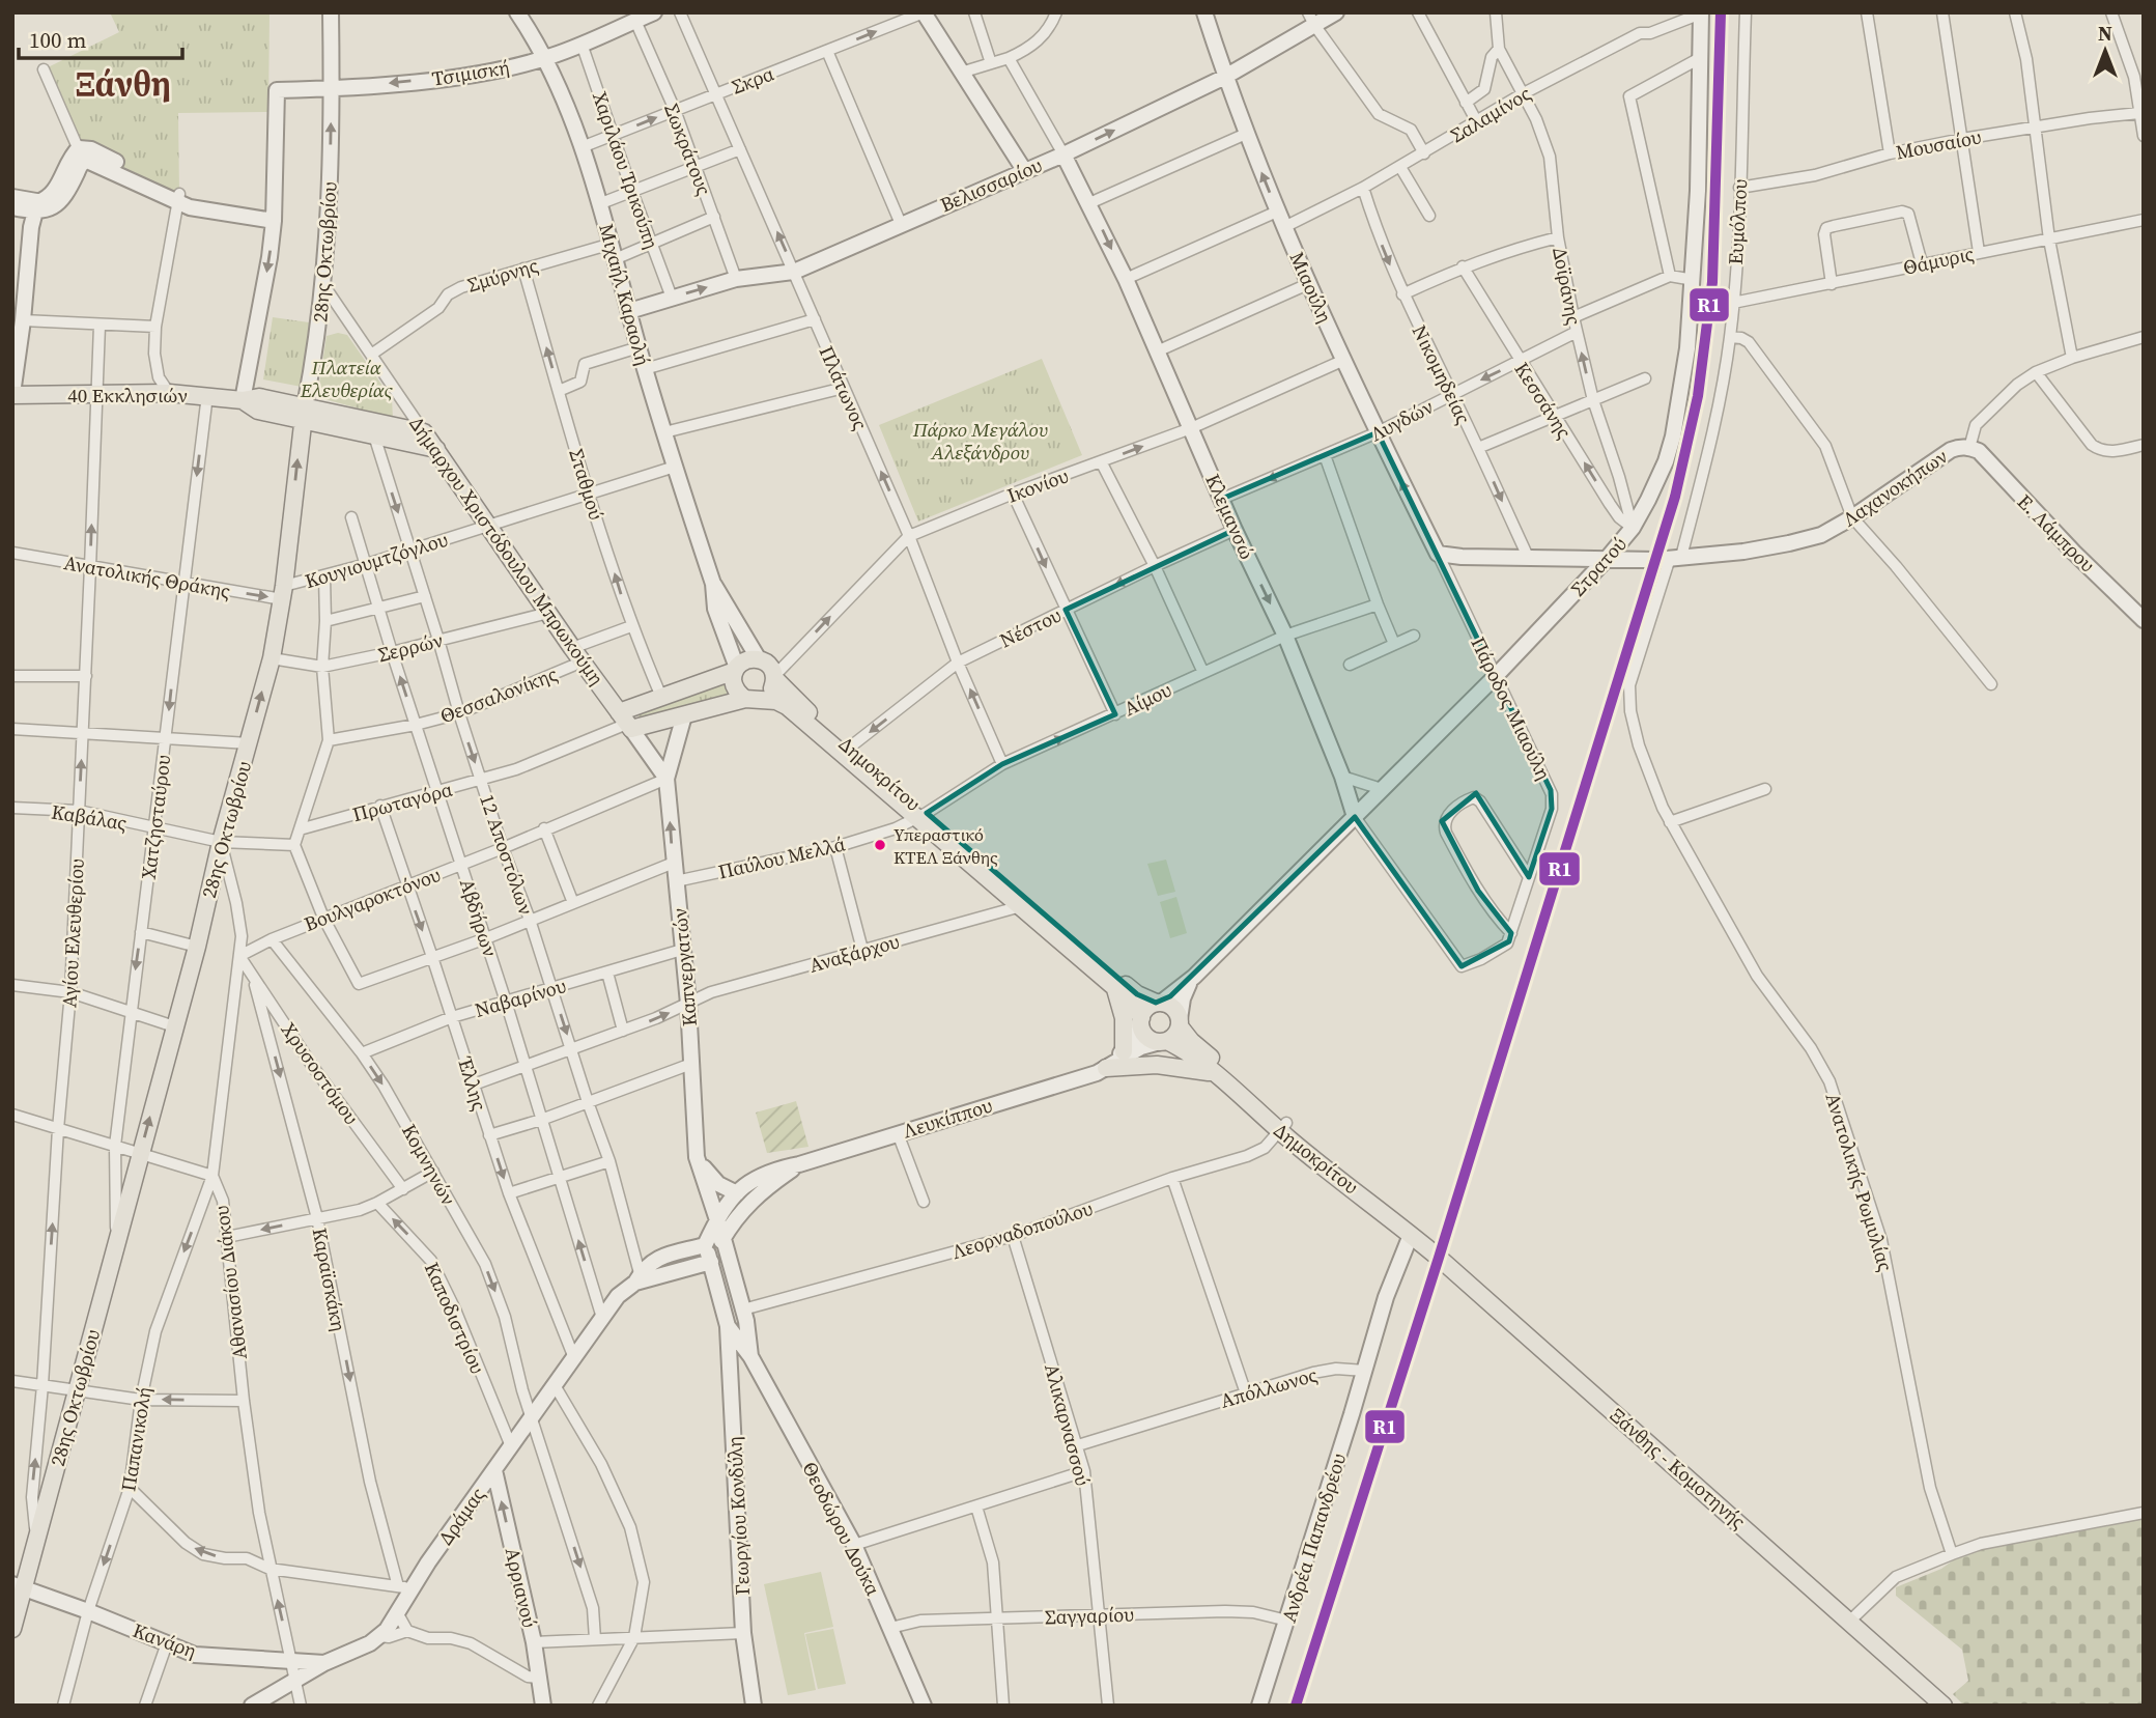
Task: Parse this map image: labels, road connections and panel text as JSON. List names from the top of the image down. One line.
{"streets":{"main road":["28ης Οκτωβρίου","40 Εκκλησιών","Δήμαρχου Χριστόδουλου Μπρωκούμη","Δημοκρίτου","Ξάνθης - Κομοτηνής"],"street":["Τσιμισκή","Σκρα","Σαλαμίνος","Μουσαίου","Σωκράτους","Χαριλάου Τρικούπη","Βελισσαρίου","Ευμόλπου","Θάμυρις","Σμύρνης","Δοϊράνης","Μιαούλη","Μιχαήλ Καραολή","Νικομηδείας","Πλάτωνος","Κεσσάνης","Λυγδών","Σταθμού","Ικονίου","Λαχανοκήπων","Κλεμανσώ","Ε. Λάμπρου","Κουγιουμτζόγλου","Στρατού","Ανατολικής Θράκης","Νέστου","Σερρών","Θεσσαλονίκης","Αίμου","Πάροδος Μιαούλη","Πρωταγόρα","Καβάλας","Χατζησταύρου","12 Αποστόλων","Παύλου Μελλά","Βουλγαροκτόνου","Αβδήρων","Αγίου Ελευθερίου","Αναξάρχου","Καπνεργατών","Ναβαρίνου","Χρυσοστόμου","Έλλης","Λευκίππου","Κομνηνών","Ανατολικής Ρωμυλίας","Λεορναδοπούλου","Καραϊσκάκη","Αθανασίου Διάκου","Καποδιστρίου","Απόλλωνος","Αλικαρνασσού","Παπανικολή","Δράμας","Γεωργίου Κονδύλη","Θεοδώρου Δούκα","Ανδρέα Παπανδρέου","Αρριανού","Σαγγαρίου","Κανάρη"]},"crossings":[["Τσιμισκή","Σωκράτους"],["Τσιμισκή","Χαριλάου Τρικούπη"],["Τσιμισκή","28ης Οκτωβρίου"],["Τσιμισκή","Μιχαήλ Καραολή"],["Σκρα","Σωκράτους"],["Σκρα","Χαριλάου Τρικούπη"],["Σκρα","Μιχαήλ Καραολή"],["Σκρα","Πλάτωνος"],["Σαλαμίνος","Δοϊράνης"],["Σαλαμίνος","Μιαούλη"],["Σαλαμίνος","Νικομηδείας"],["Σαλαμίνος","Στρατού"],["Μουσαίου","Ευμόλπου"],["Σωκράτους","Βελισσαρίου"],["Χαριλάου Τρικούπη","Βελισσαρίου"],["Βελισσαρίου","Μιαούλη"],["Βελισσαρίου","Μιχαήλ Καραολή"],["Βελισσαρίου","Πλάτωνος"],["Βελισσαρίου","Κλεμανσώ"],["Ευμόλπου","Θάμυρις"],["Ευμόλπου","Λαχανοκήπων"],["Ευμόλπου","Ανατολικής Ρωμυλίας"],["28ης Οκτωβρίου","40 Εκκλησιών"],["28ης Οκτωβρίου","Δήμαρχου Χριστόδουλου Μπρωκούμη"],["28ης Οκτωβρίου","Κουγιουμτζόγλου"],["28ης Οκτωβρίου","Ανατολικής Θράκης"],["28ης Οκτωβρίου","Σερρών"],["28ης Οκτωβρίου","Καβάλας"],["28ης Οκτωβρίου","Χατζησταύρου"],["28ης Οκτωβρίου","Αγίου Ελευθερίου"],["28ης Οκτωβρίου","Αθανασίου Διάκου"],["28ης Οκτωβρίου","Κανάρη"],["Σμύρνης","Μιχαήλ Καραολή"],["Σμύρνης","Σταθμού"],["Σμύρνης","Δήμαρχου Χριστόδουλου Μπρωκούμη"],["Δοϊράνης","Κεσσάνης"],["Δοϊράνης","Λυγδών"],["Δοϊράνης","Στρατού"],["Μιαούλη","Λυγδών"],["Μιαούλη","Ικονίου"],["Μιαούλη","Πάροδος Μιαούλη"],["Μιχαήλ Καραολή","Ικονίου"],["Μιχαήλ Καραολή","Κουγιουμτζόγλου"],["Μιχαήλ Καραολή","Δημοκρίτου"],["Νικομηδείας","Λυγδών"],["Πλάτωνος","Ικονίου"],["Πλάτωνος","Νέστου"],["Πλάτωνος","Αίμου"],["40 Εκκλησιών","Δήμαρχου Χριστόδουλου Μπρωκούμη"],["40 Εκκλησιών","Χατζησταύρου"],["40 Εκκλησιών","12 Αποστόλων"],["40 Εκκλησιών","Αγίου Ελευθερίου"],["Κεσσάνης","Λυγδών"],["Κεσσάνης","Στρατού"],["Λυγδών","Κλεμανσώ"],["Σταθμού","Κουγιουμτζόγλου"],["Σταθμού","Θεσσαλονίκης"],["Ικονίου","Κλεμανσώ"],["Ικονίου","Δημοκρίτου"],["Λαχανοκήπων","Ε. Λάμπρου"],["Λαχανοκήπων","Στρατού"],["Λαχανοκήπων","Ανατολικής Ρωμυλίας"],["Κλεμανσώ","Στρατού"],["Κλεμανσώ","Νέστου"],["Κλεμανσώ","Αίμου"],["Κλεμανσώ","Πάροδος Μιαούλη"],["Δήμαρχου Χριστόδουλου Μπρωκούμη","Κουγιουμτζόγλου"],["Δήμαρχου Χριστόδουλου Μπρωκούμη","Σερρών"],["Δήμαρχου Χριστόδουλου Μπρωκούμη","Θεσσαλονίκης"],["Δήμαρχου Χριστόδουλου Μπρωκούμη","Πρωταγόρα"],["Δήμαρχου Χριστόδουλου Μπρωκούμη","Βουλγαροκτόνου"],["Δήμαρχου Χριστόδουλου Μπρωκούμη","Καπνεργατών"],["Κουγιουμτζόγλου","Ανατολικής Θράκης"],["Κουγιουμτζόγλου","12 Αποστόλων"],["Κουγιουμτζόγλου","Αβδήρων"],["Στρατού","Πάροδος Μιαούλη"],["Στρατού","Δημοκρίτου"],["Στρατού","Λευκίππου"],["Ανατολικής Θράκης","Χατζησταύρου"],["Ανατολικής Θράκης","Αγίου Ελευθερίου"],["Νέστου","Δημοκρίτου"],["Σερρών","12 Αποστόλων"],["Σερρών","Αβδήρων"],["Θεσσαλονίκης","12 Αποστόλων"],["Θεσσαλονίκης","Αβδήρων"],["Αίμου","Δημοκρίτου"],["Αίμου","Παύλου Μελλά"],["Δημοκρίτου","Παύλου Μελλά"],["Δημοκρίτου","Αναξάρχου"],["Δημοκρίτου","Λευκίππου"],["Δημοκρίτου","Λεορναδοπούλου"],["Δημοκρίτου","Ξάνθης - Κομοτηνής"],["Πρωταγόρα","12 Αποστόλων"],["Πρωταγόρα","Αβδήρων"],["Πρωταγόρα","Έλλης"],["Καβάλας","Χατζησταύρου"],["Καβάλας","Αγίου Ελευθερίου"],["Καβάλας","Αθανασίου Διάκου"],["12 Αποστόλων","Βουλγαροκτόνου"],["12 Αποστόλων","Αναξάρχου"],["12 Αποστόλων","Ναβαρίνου"],["12 Αποστόλων","Δράμας"],["Παύλου Μελλά","Καπνεργατών"],["Βουλγαροκτόνου","Αβδήρων"],["Βουλγαροκτόνου","Καπνεργατών"],["Βουλγαροκτόνου","Χρυσοστόμου"],["Βουλγαροκτόνου","Έλλης"],["Βουλγαροκτόνου","Κομνηνών"],["Βουλγαροκτόνου","Αθανασίου Διάκου"],["Αβδήρων","Αναξάρχου"],["Αβδήρων","Ναβαρίνου"],["Αβδήρων","Δράμας"],["Αναξάρχου","Καπνεργατών"],["Αναξάρχου","Έλλης"],["Καπνεργατών","Ναβαρίνου"],["Καπνεργατών","Λευκίππου"],["Καπνεργατών","Θεοδώρου Δούκα"],["Ναβαρίνου","Έλλης"],["Ναβαρίνου","Κομνηνών"],["Χρυσοστόμου","Καραϊσκάκη"],["Χρυσοστόμου","Αθανασίου Διάκου"],["Έλλης","Δράμας"],["Λευκίππου","Δράμας"],["Λευκίππου","Θεοδώρου Δούκα"],["Κομνηνών","Δράμας"],["Λεορναδοπούλου","Αλικαρνασσού"],["Λεορναδοπούλου","Θεοδώρου Δούκα"],["Καραϊσκάκη","Δράμας"],["Αθανασίου Διάκου","Παπανικολή"],["Αθανασίου Διάκου","Δράμας"],["Αθανασίου Διάκου","Κανάρη"],["Καποδιστρίου","Δράμας"],["Απόλλωνος","Αλικαρνασσού"],["Απόλλωνος","Ανδρέα Παπανδρέου"],["Αλικαρνασσού","Σαγγαρίου"],["Παπανικολή","Κανάρη"],["Δράμας","Θεοδώρου Δούκα"],["Δράμας","Αρριανού"],["Δράμας","Κανάρη"],["Γεωργίου Κονδύλη","Θεοδώρου Δούκα"],["Θεοδώρου Δούκα","Σαγγαρίου"],["Ανδρέα Παπανδρέου","Σαγγαρίου"]],"one_way":["Τσιμισκή","28ης Οκτωβρίου","Νικομηδείας","Πλάτωνος","Κεσσάνης","Σταθμού","Ικονίου","Ανατολικής Θράκης","Νέστου","Χατζησταύρου","Αγίου Ελευθερίου","Καραϊσκάκη","Καποδιστρίου","Παπανικολή"],"districts":["Ξάνθη"],"parks":["Πλατεία Ελευθερίας","Πάρκο Μεγάλου Αλεξάνδρου"],"places":["Υπεραστικό ΚΤΕΛ Ξάνθης"],"lines":["transit line R1"],"scale_bar":"100 m","north":"top"}
